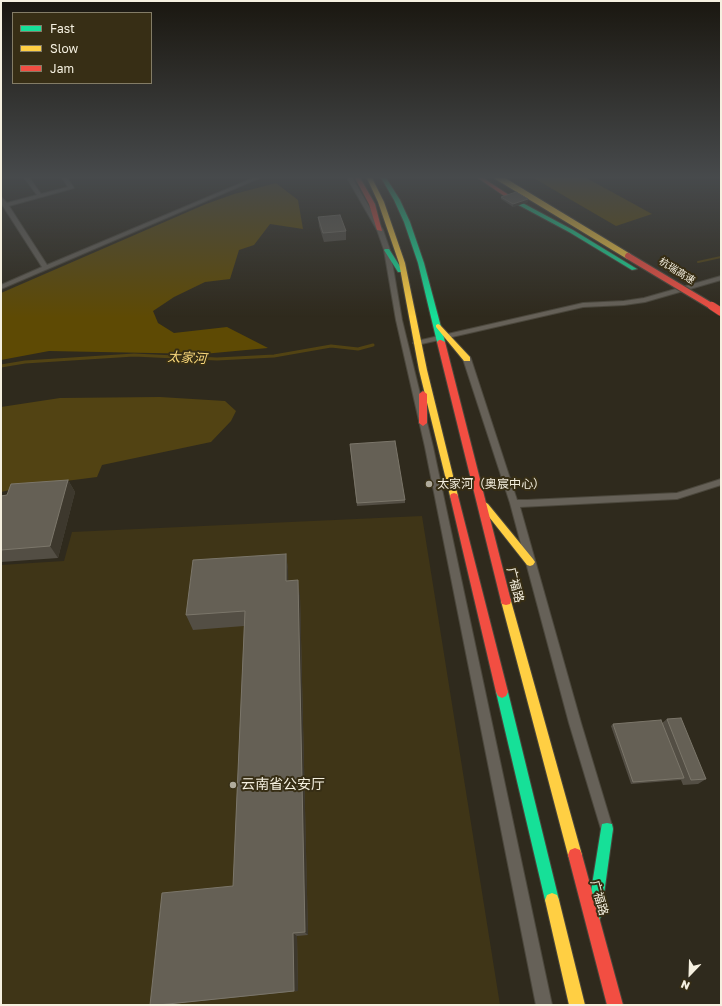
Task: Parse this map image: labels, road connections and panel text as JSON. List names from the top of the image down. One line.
{"streets":{"main road":["杭瑞高速","广福路"]},"water":["太家河"],"places":["太家河（奥宸中心）","云南省公安厅"],"legend":["Fast","Slow","Jam"],"north":"bottom left"}
